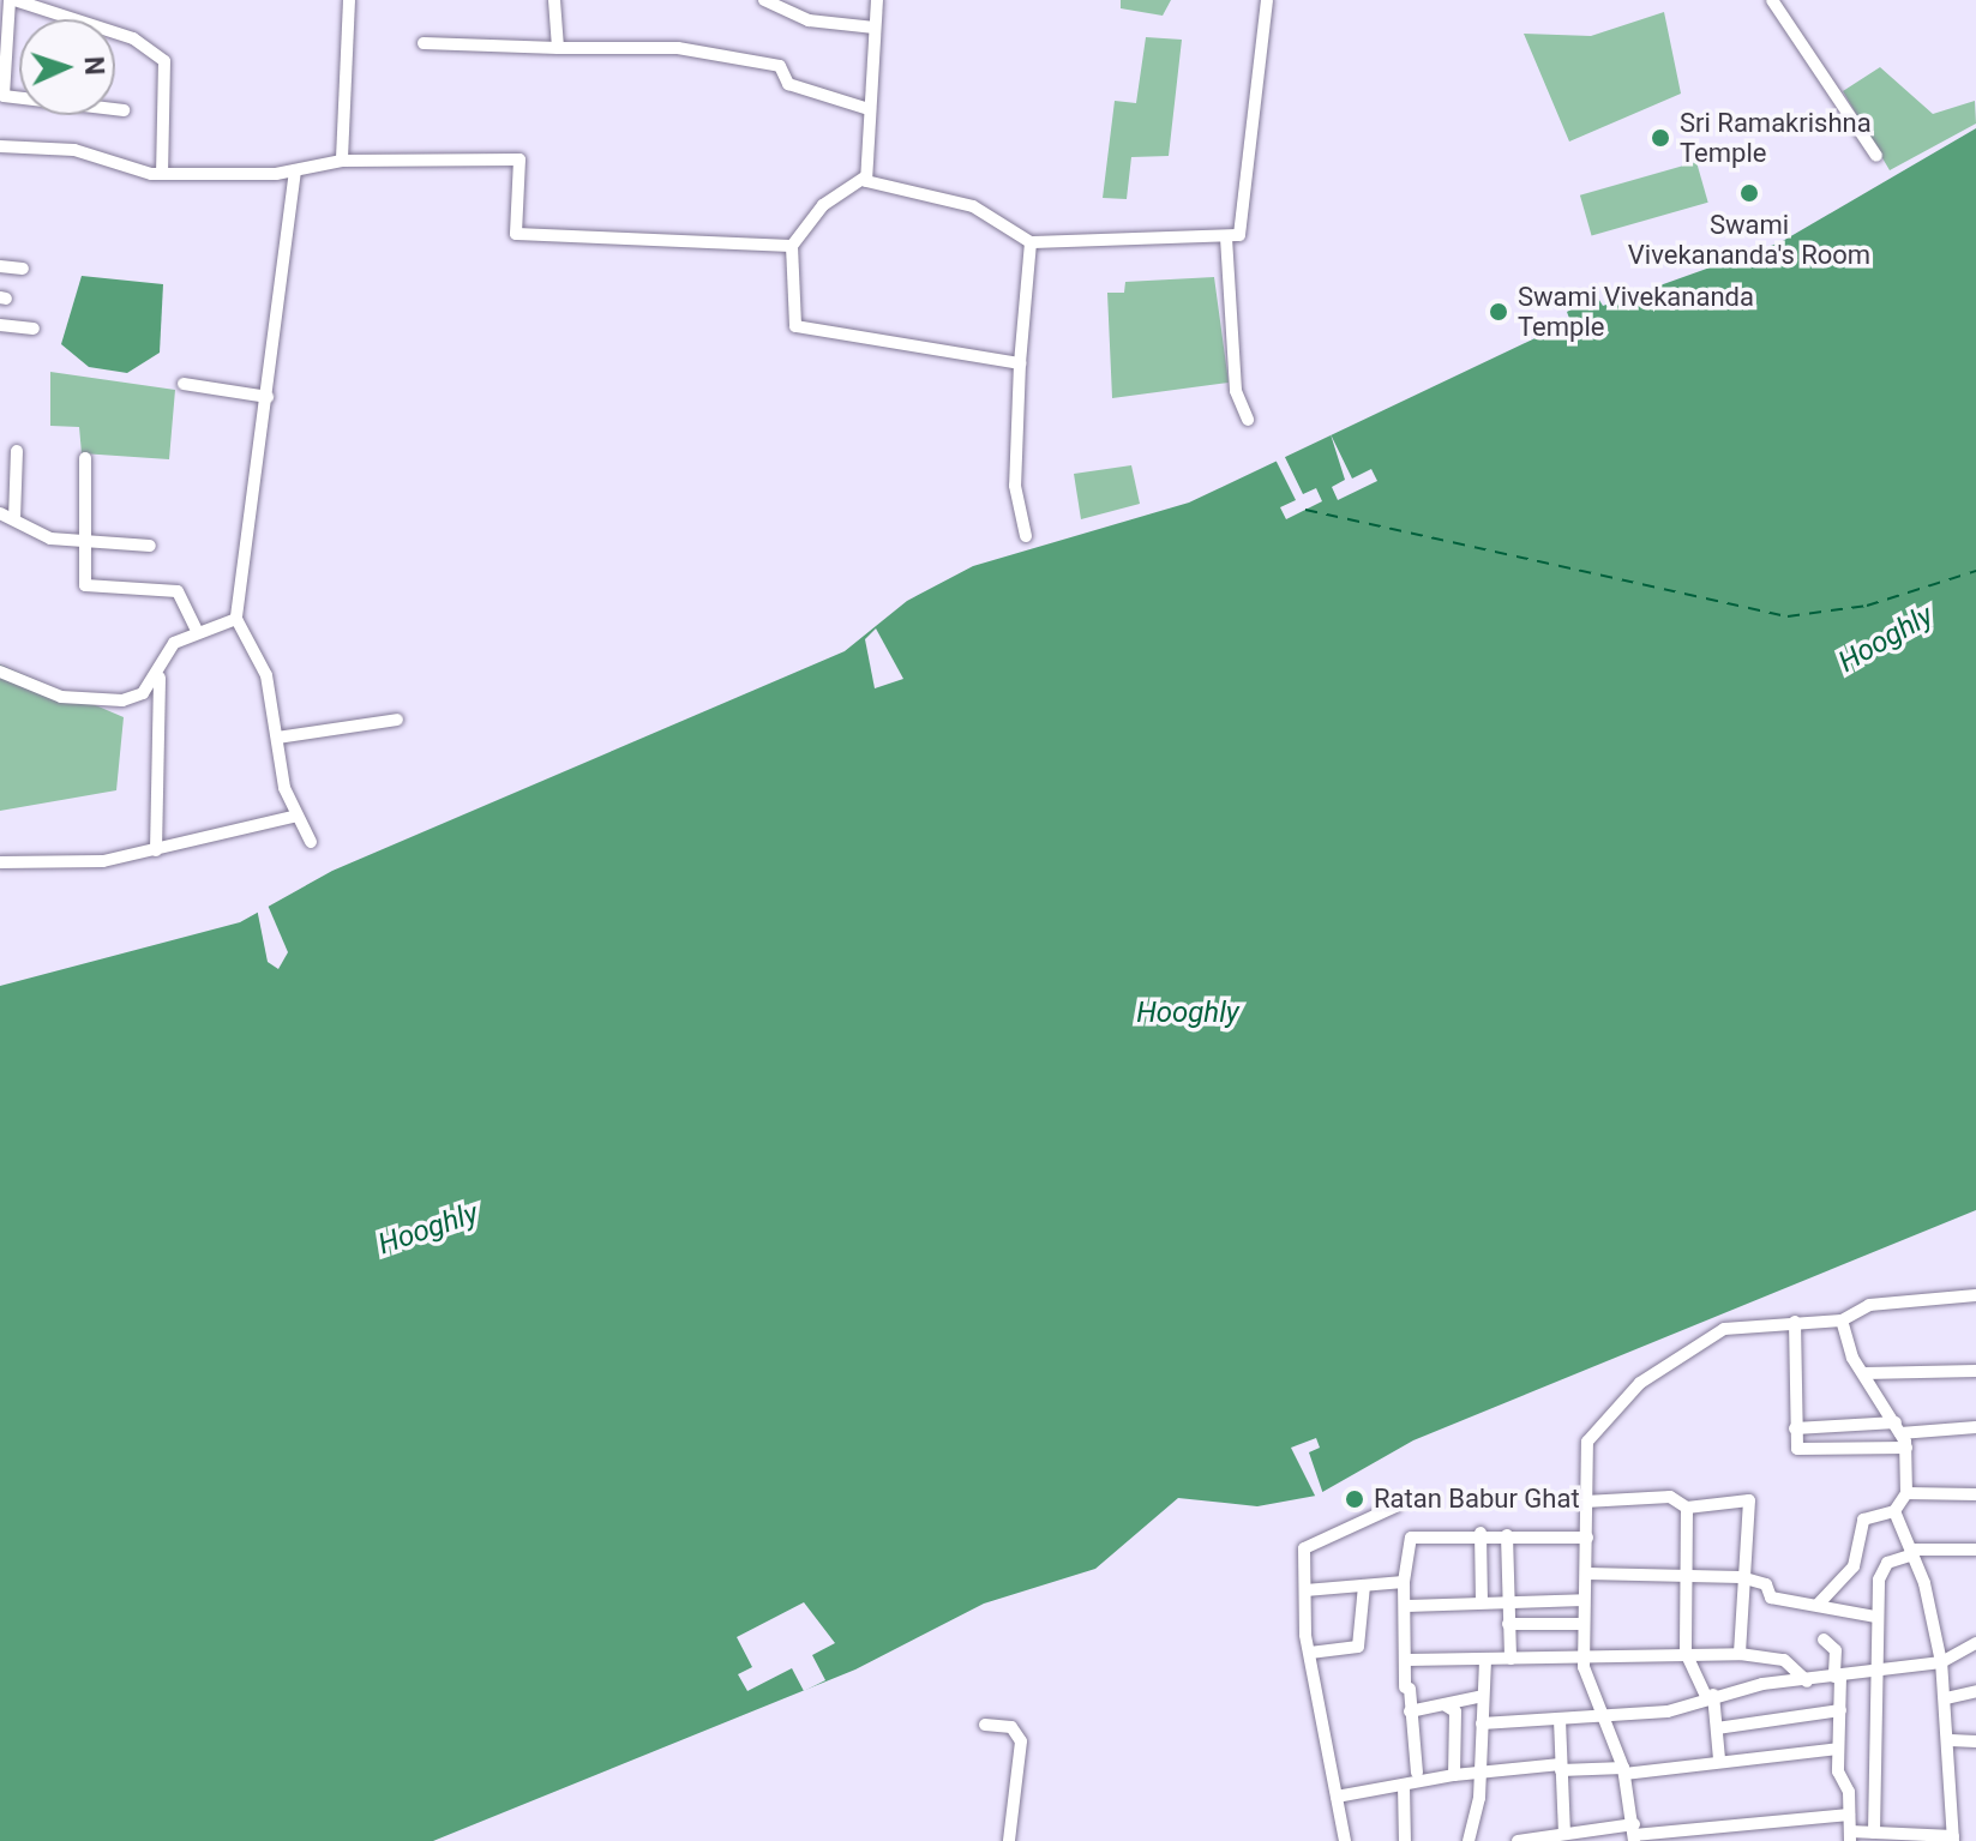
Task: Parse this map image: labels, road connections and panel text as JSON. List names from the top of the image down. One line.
{"water":["Hooghly"],"places":["Sri Ramakrishna Temple","Swami Vivekananda's Room","Swami Vivekananda Temple","Ratan Babur Ghat"],"north":"right"}
